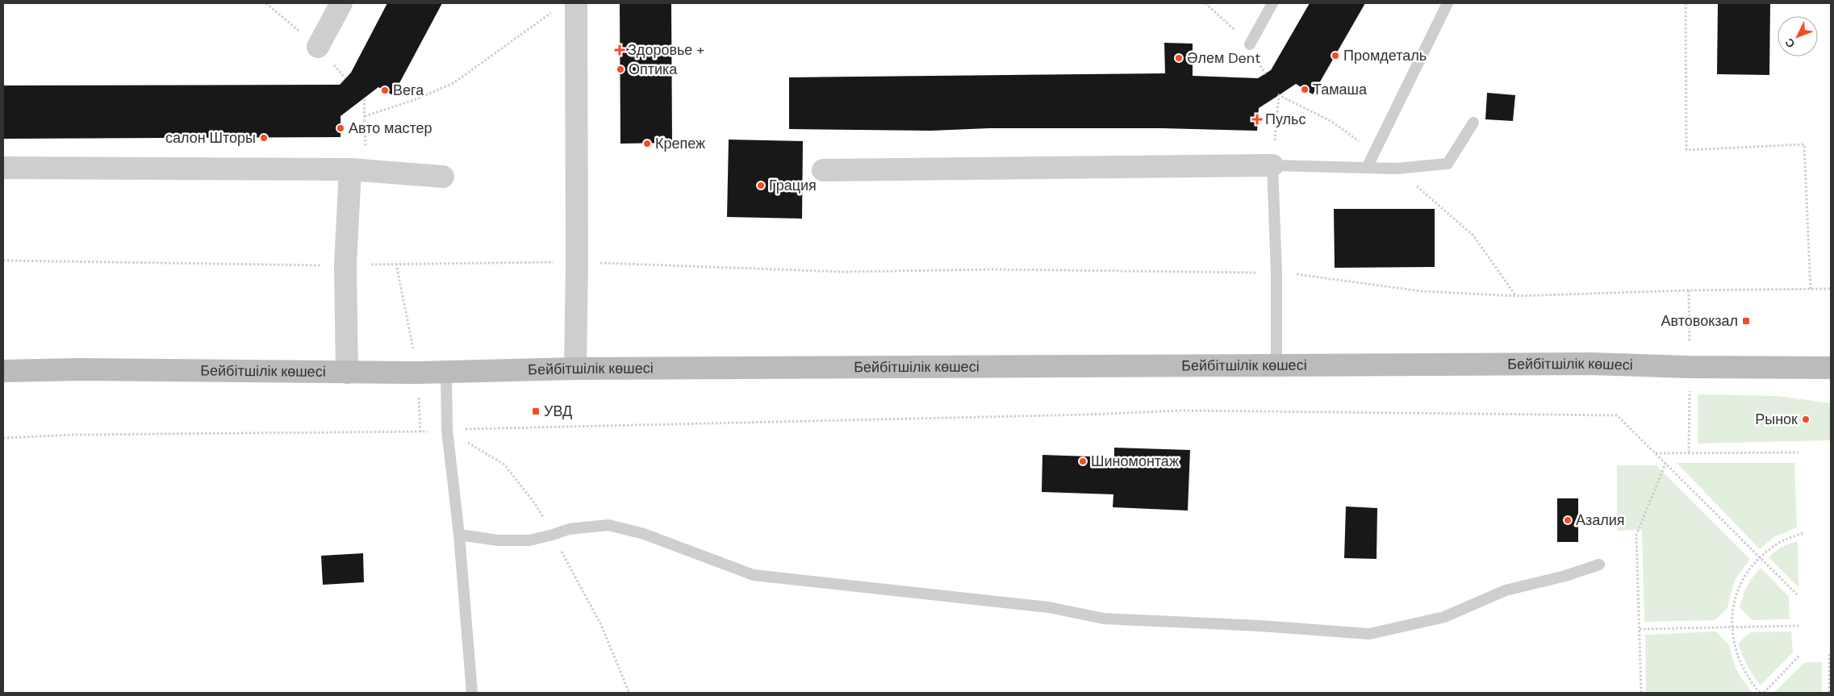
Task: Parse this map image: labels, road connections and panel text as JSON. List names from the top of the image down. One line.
{"streets":{"street":["Бейбітшілік көшесі"]},"places":{"health":["Здоровье +","Пульс"],"other":["Промдеталь","Әлем Dent","Оптика","Тамаша","Вега","Авто мастер","салон Шторы","Крепеж","Грация","Рынок","Шиномонтаж","Азалия"],"transit":["Автовокзал","УВД"]},"north":"bottom left"}
